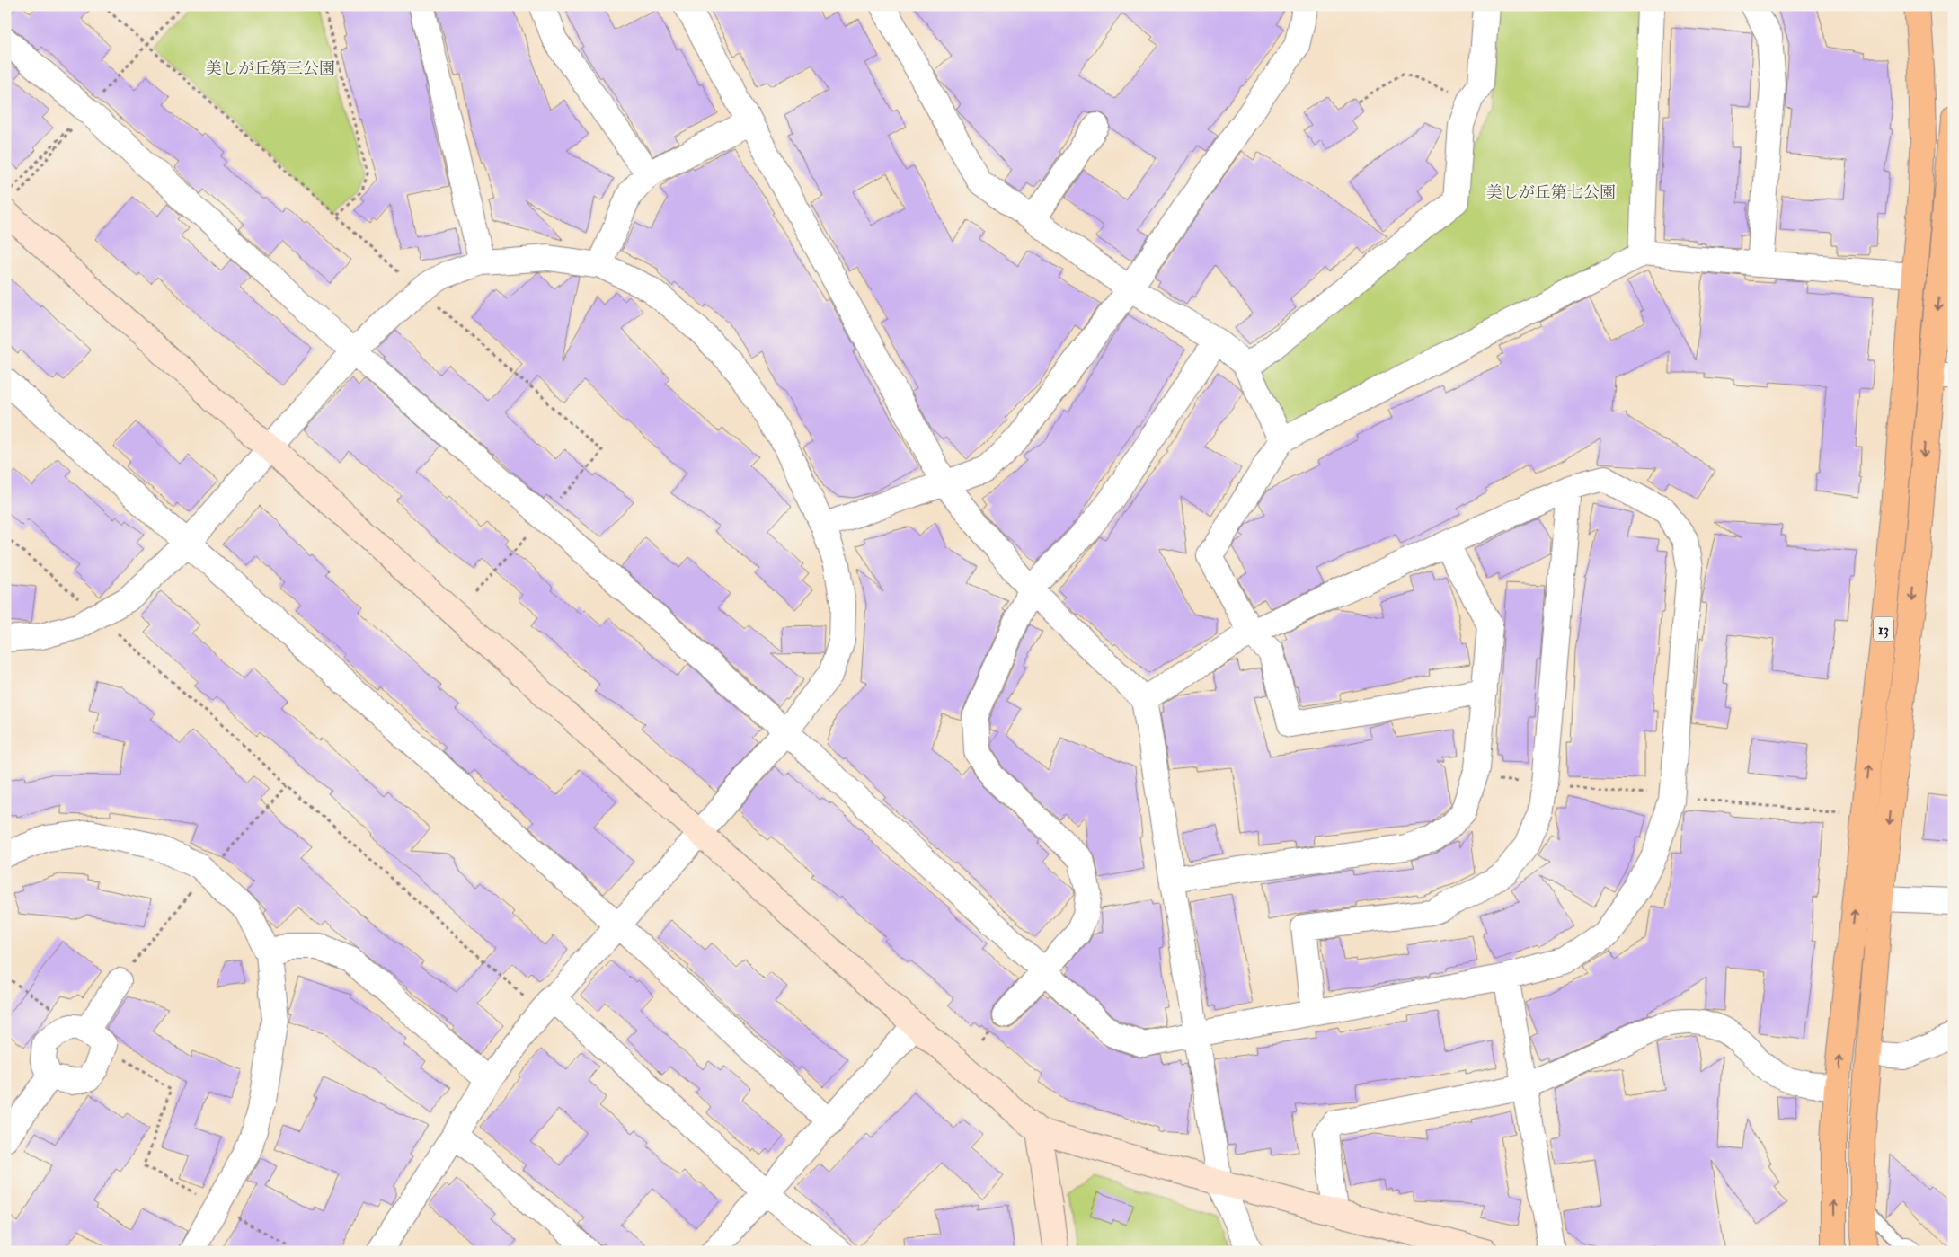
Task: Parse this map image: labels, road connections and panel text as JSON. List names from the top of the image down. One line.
{"streets":{"main road":["13"]},"parks":["美しが丘第三公園","美しが丘第七公園"]}
